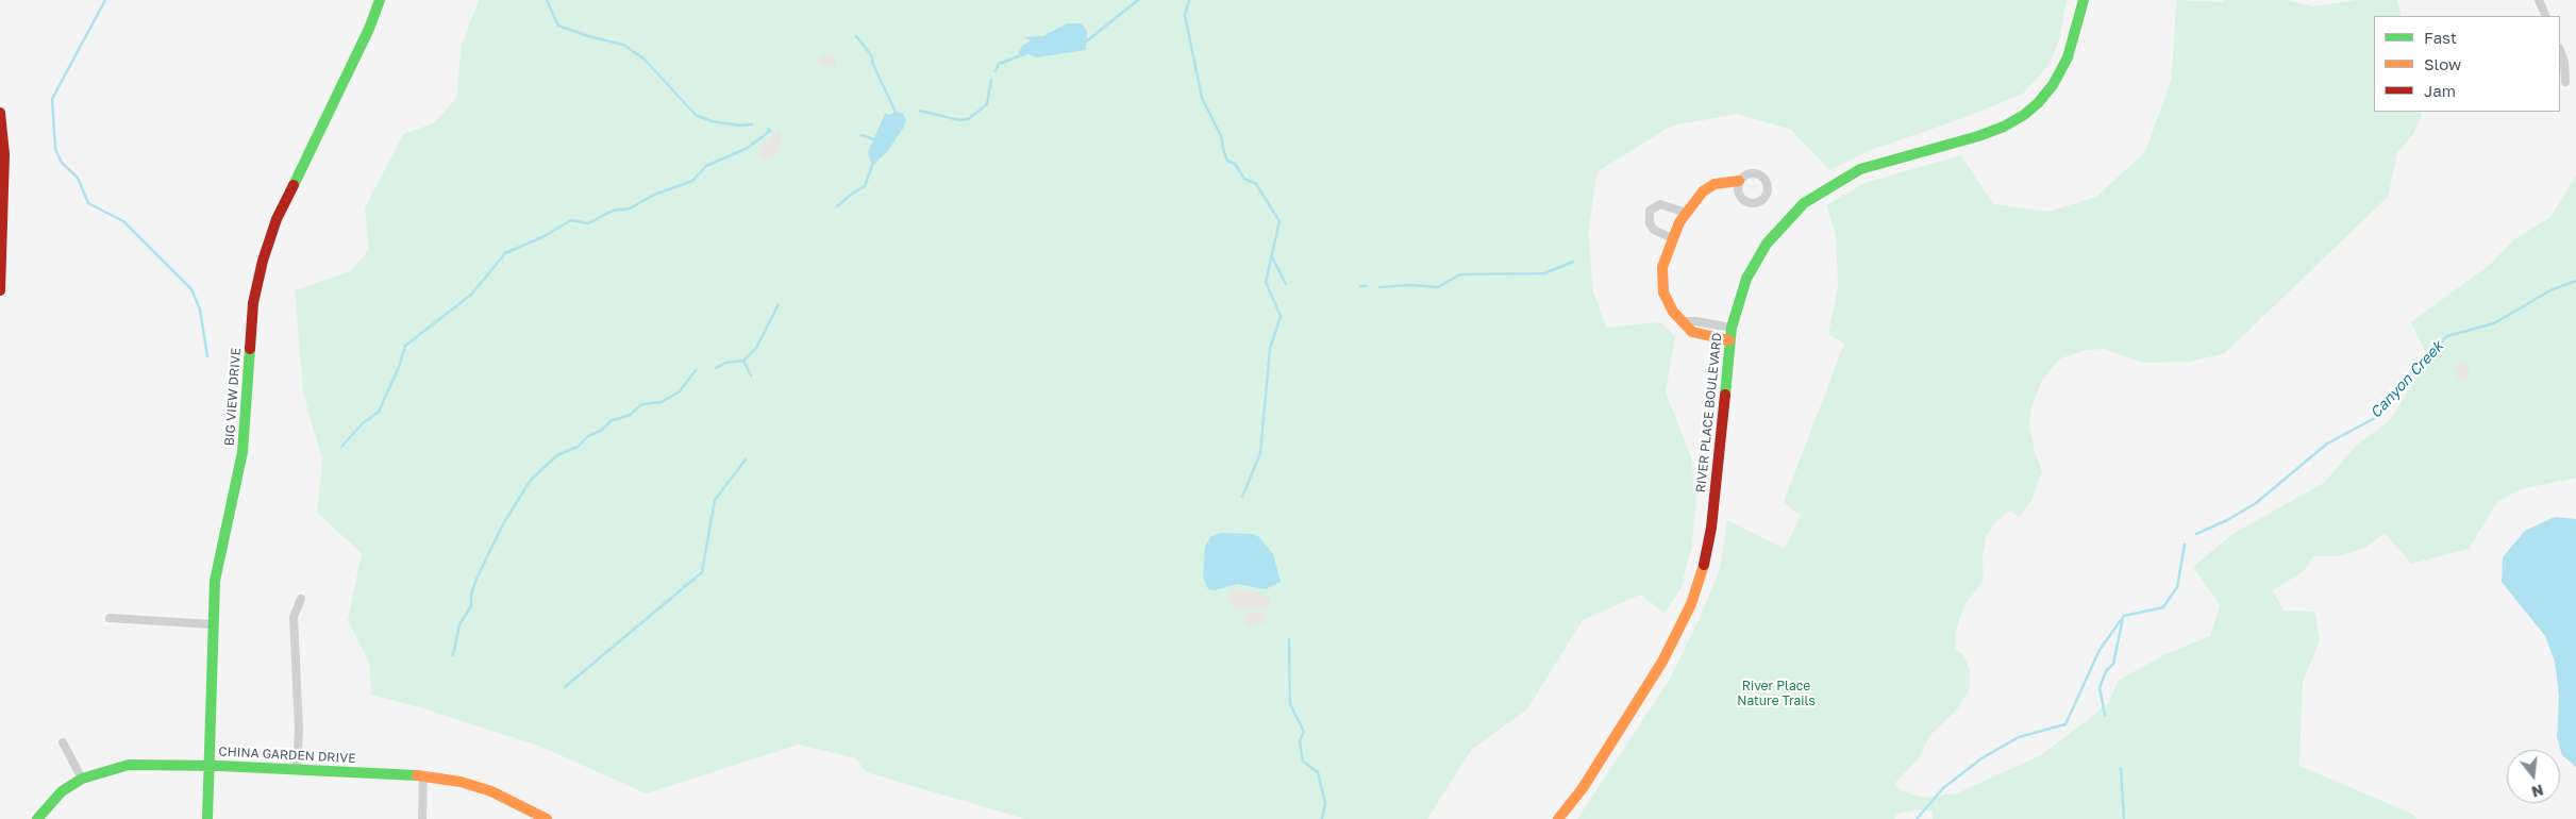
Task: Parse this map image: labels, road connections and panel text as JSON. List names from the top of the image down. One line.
{"streets":{"street":["BIG VIEW DRIVE","RIVER PLACE BOULEVARD","CHINA GARDEN DRIVE"]},"crossings":[["BIG VIEW DRIVE","CHINA GARDEN DRIVE"]],"water":["Canyon Creek"],"parks":["River Place Nature Trails"],"legend":["Fast","Slow","Jam"],"north":"bottom"}
